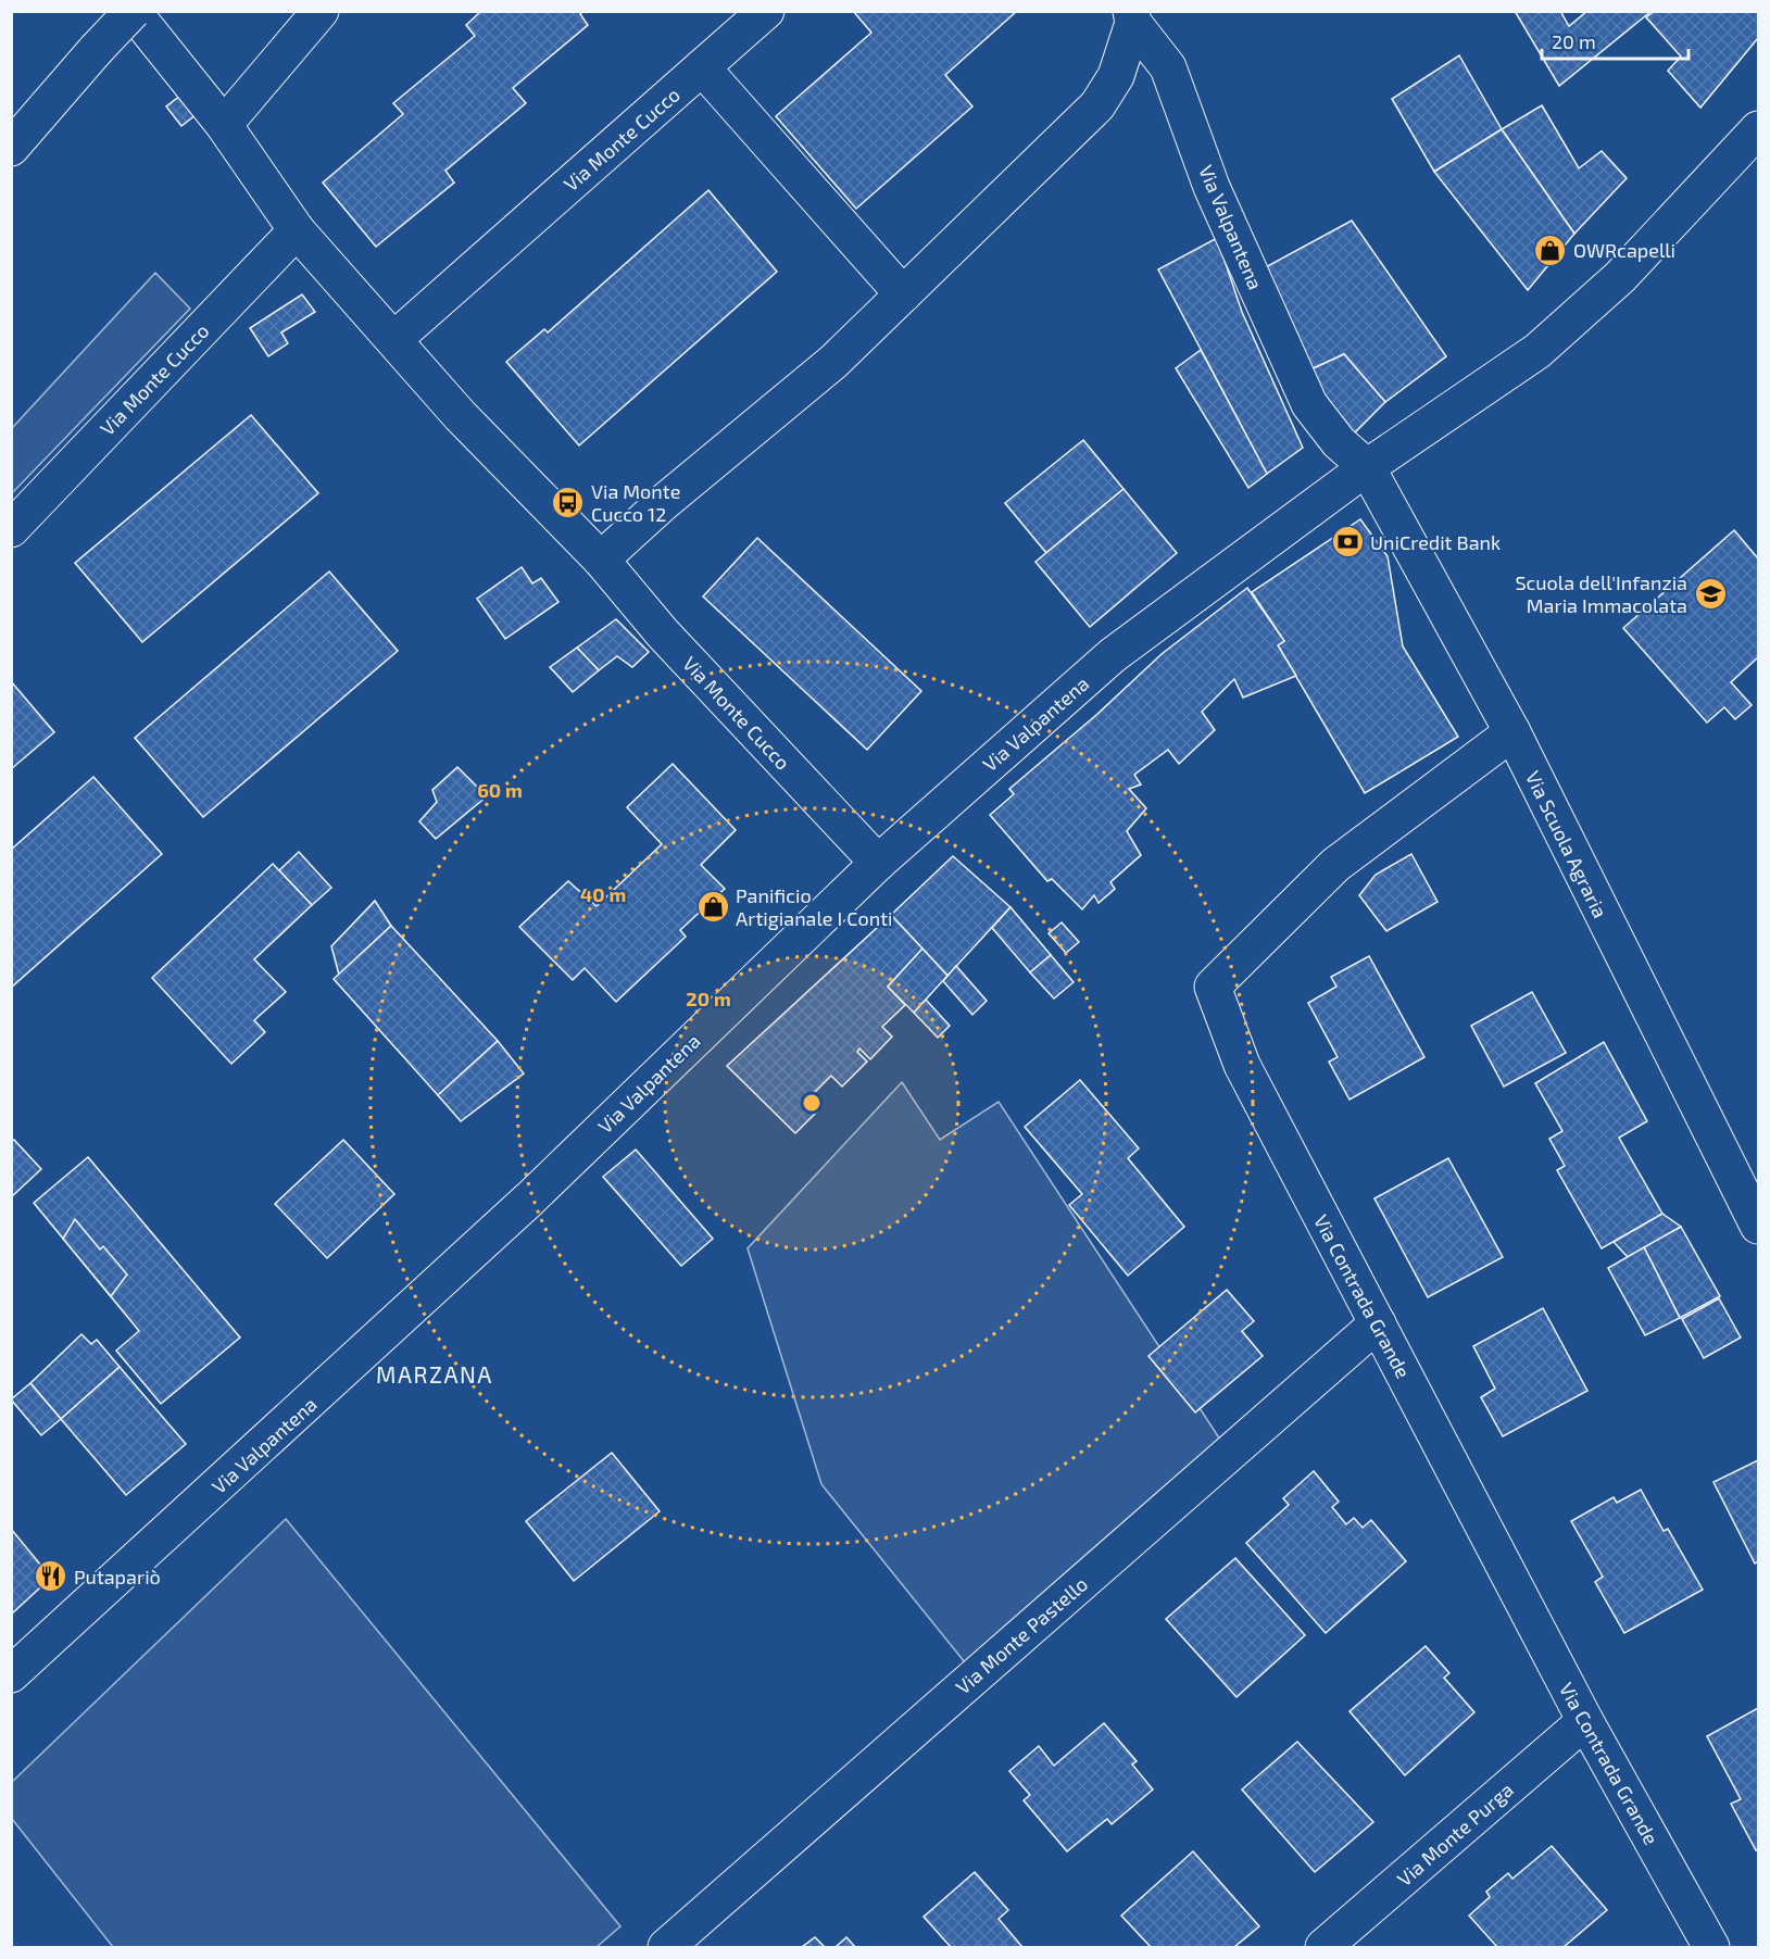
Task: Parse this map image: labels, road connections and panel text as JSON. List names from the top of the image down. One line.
{"streets":{"main road":["Via Monte Cucco","Via Valpantena","Via Scuola Agraria","Via Contrada Grande","Via Monte Pastello","Via Monte Purga"]},"crossings":[["Via Monte Cucco","Via Valpantena"],["Via Valpantena","Via Scuola Agraria"],["Via Scuola Agraria","Via Contrada Grande"],["Via Contrada Grande","Via Monte Pastello"],["Via Contrada Grande","Via Monte Purga"]],"districts":["MARZANA"],"places":{"shop":["OWRcapelli","Panificio Artigianale I Conti"],"bus stop":["Via Monte Cucco 12"],"bank":["UniCredit Bank"],"school or university":["Scuola dell'Infanzia Maria Immacolata"],"restaurant":["Putapariò"]},"scale_bar":"20 m","rings":["60 m","40 m","20 m"]}
